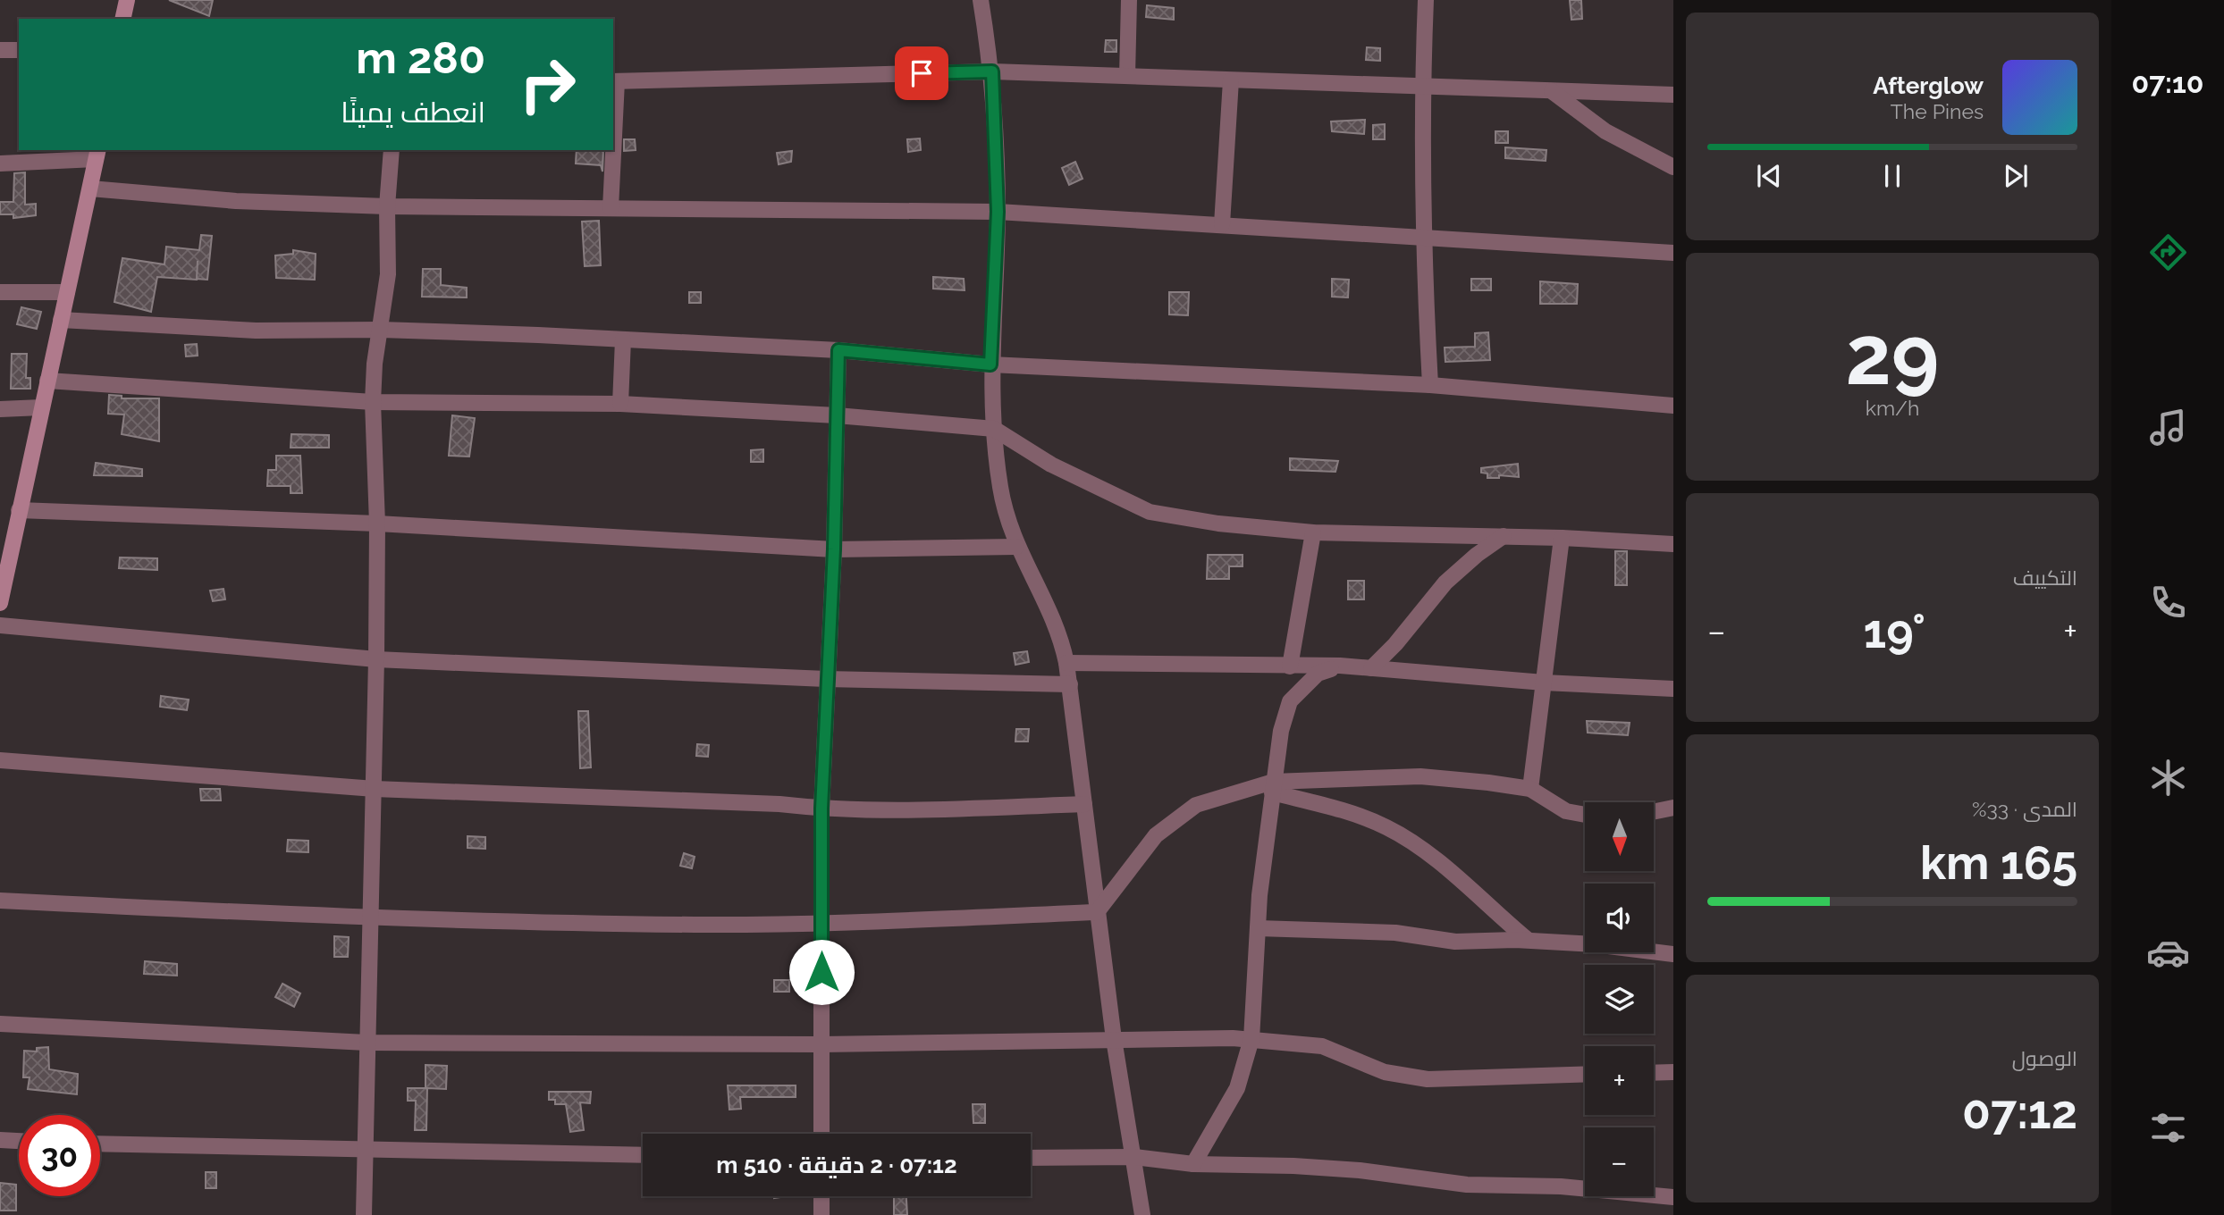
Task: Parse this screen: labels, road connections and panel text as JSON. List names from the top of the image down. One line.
{"north":"bottom","page":{"tabs":"07:10","turn":["280 m","انعطف يمينًا"],"song":["Afterglow","The Pines"],"tile":[["29","km/h"],"التكييف",["المدى · 33%","165 km"],["الوصول","07:12"]],"heat":["−","19°","+"],"map_buttons":["+","−"],"limit":"30","trip":"07:12 · 2 دقيقة · 510 m"}}
